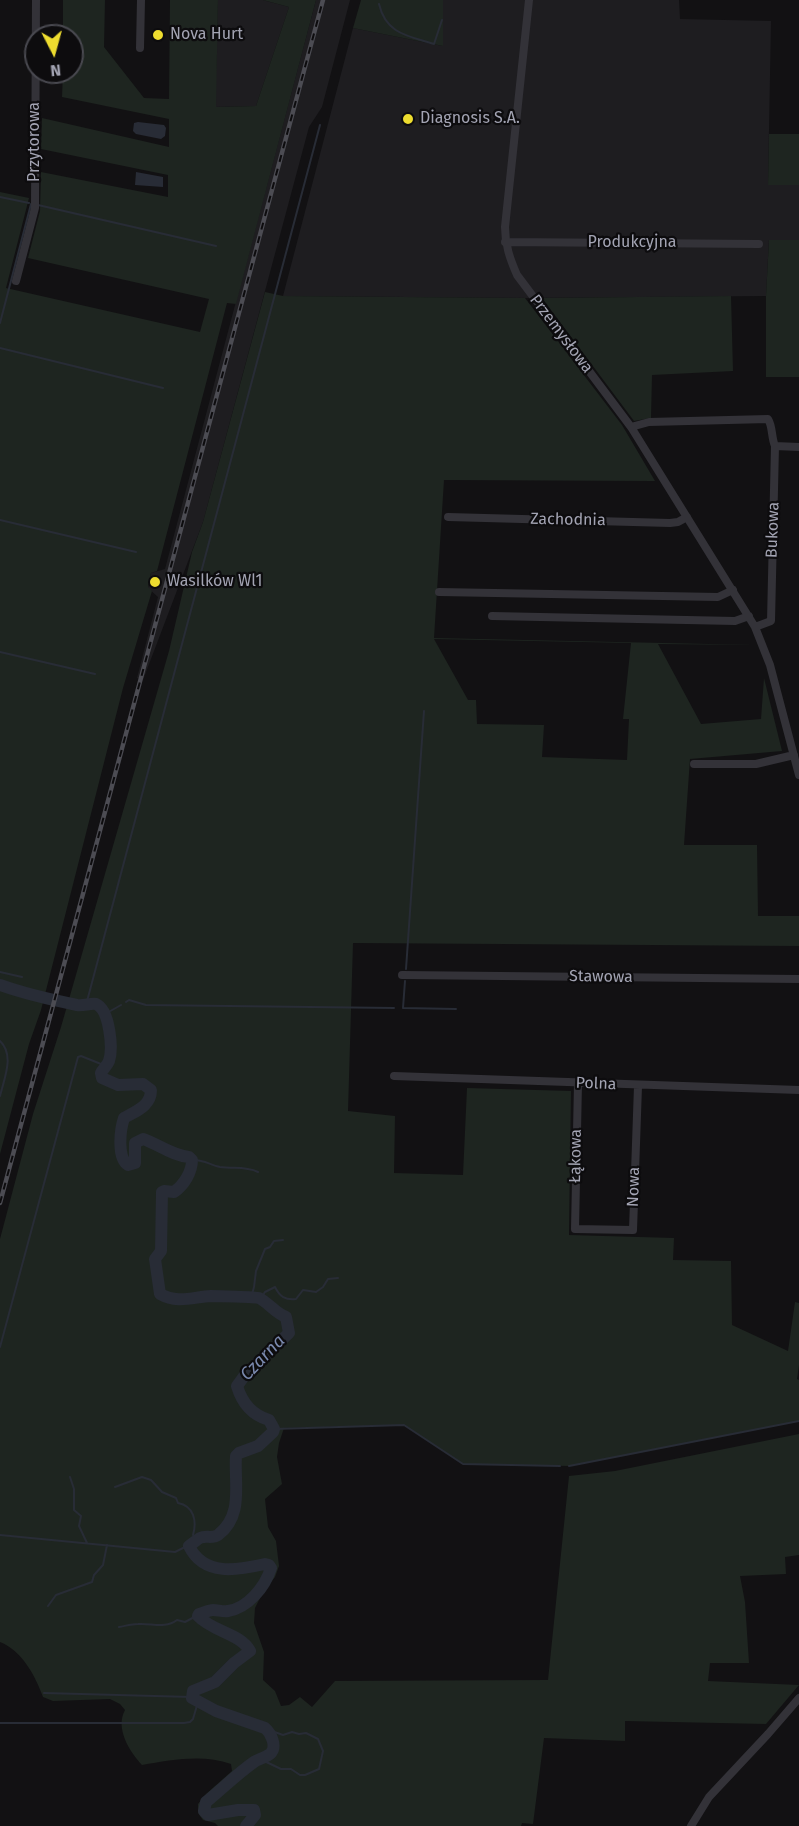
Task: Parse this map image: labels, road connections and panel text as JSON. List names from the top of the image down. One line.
{"streets":{"street":["Przytorowa","Produkcyjna","Przemysłowa","Zachodnia","Bukowa","Stawowa","Polna","Łąkowa","Nowa"]},"crossings":[["Produkcyjna","Przemysłowa"],["Przemysłowa","Zachodnia"],["Przemysłowa","Bukowa"],["Polna","Łąkowa"],["Polna","Nowa"],["Łąkowa","Nowa"]],"water":["Czarna"],"places":["Nova Hurt","Diagnosis S.A.","Wasilków Wl1"],"north":"bottom"}
